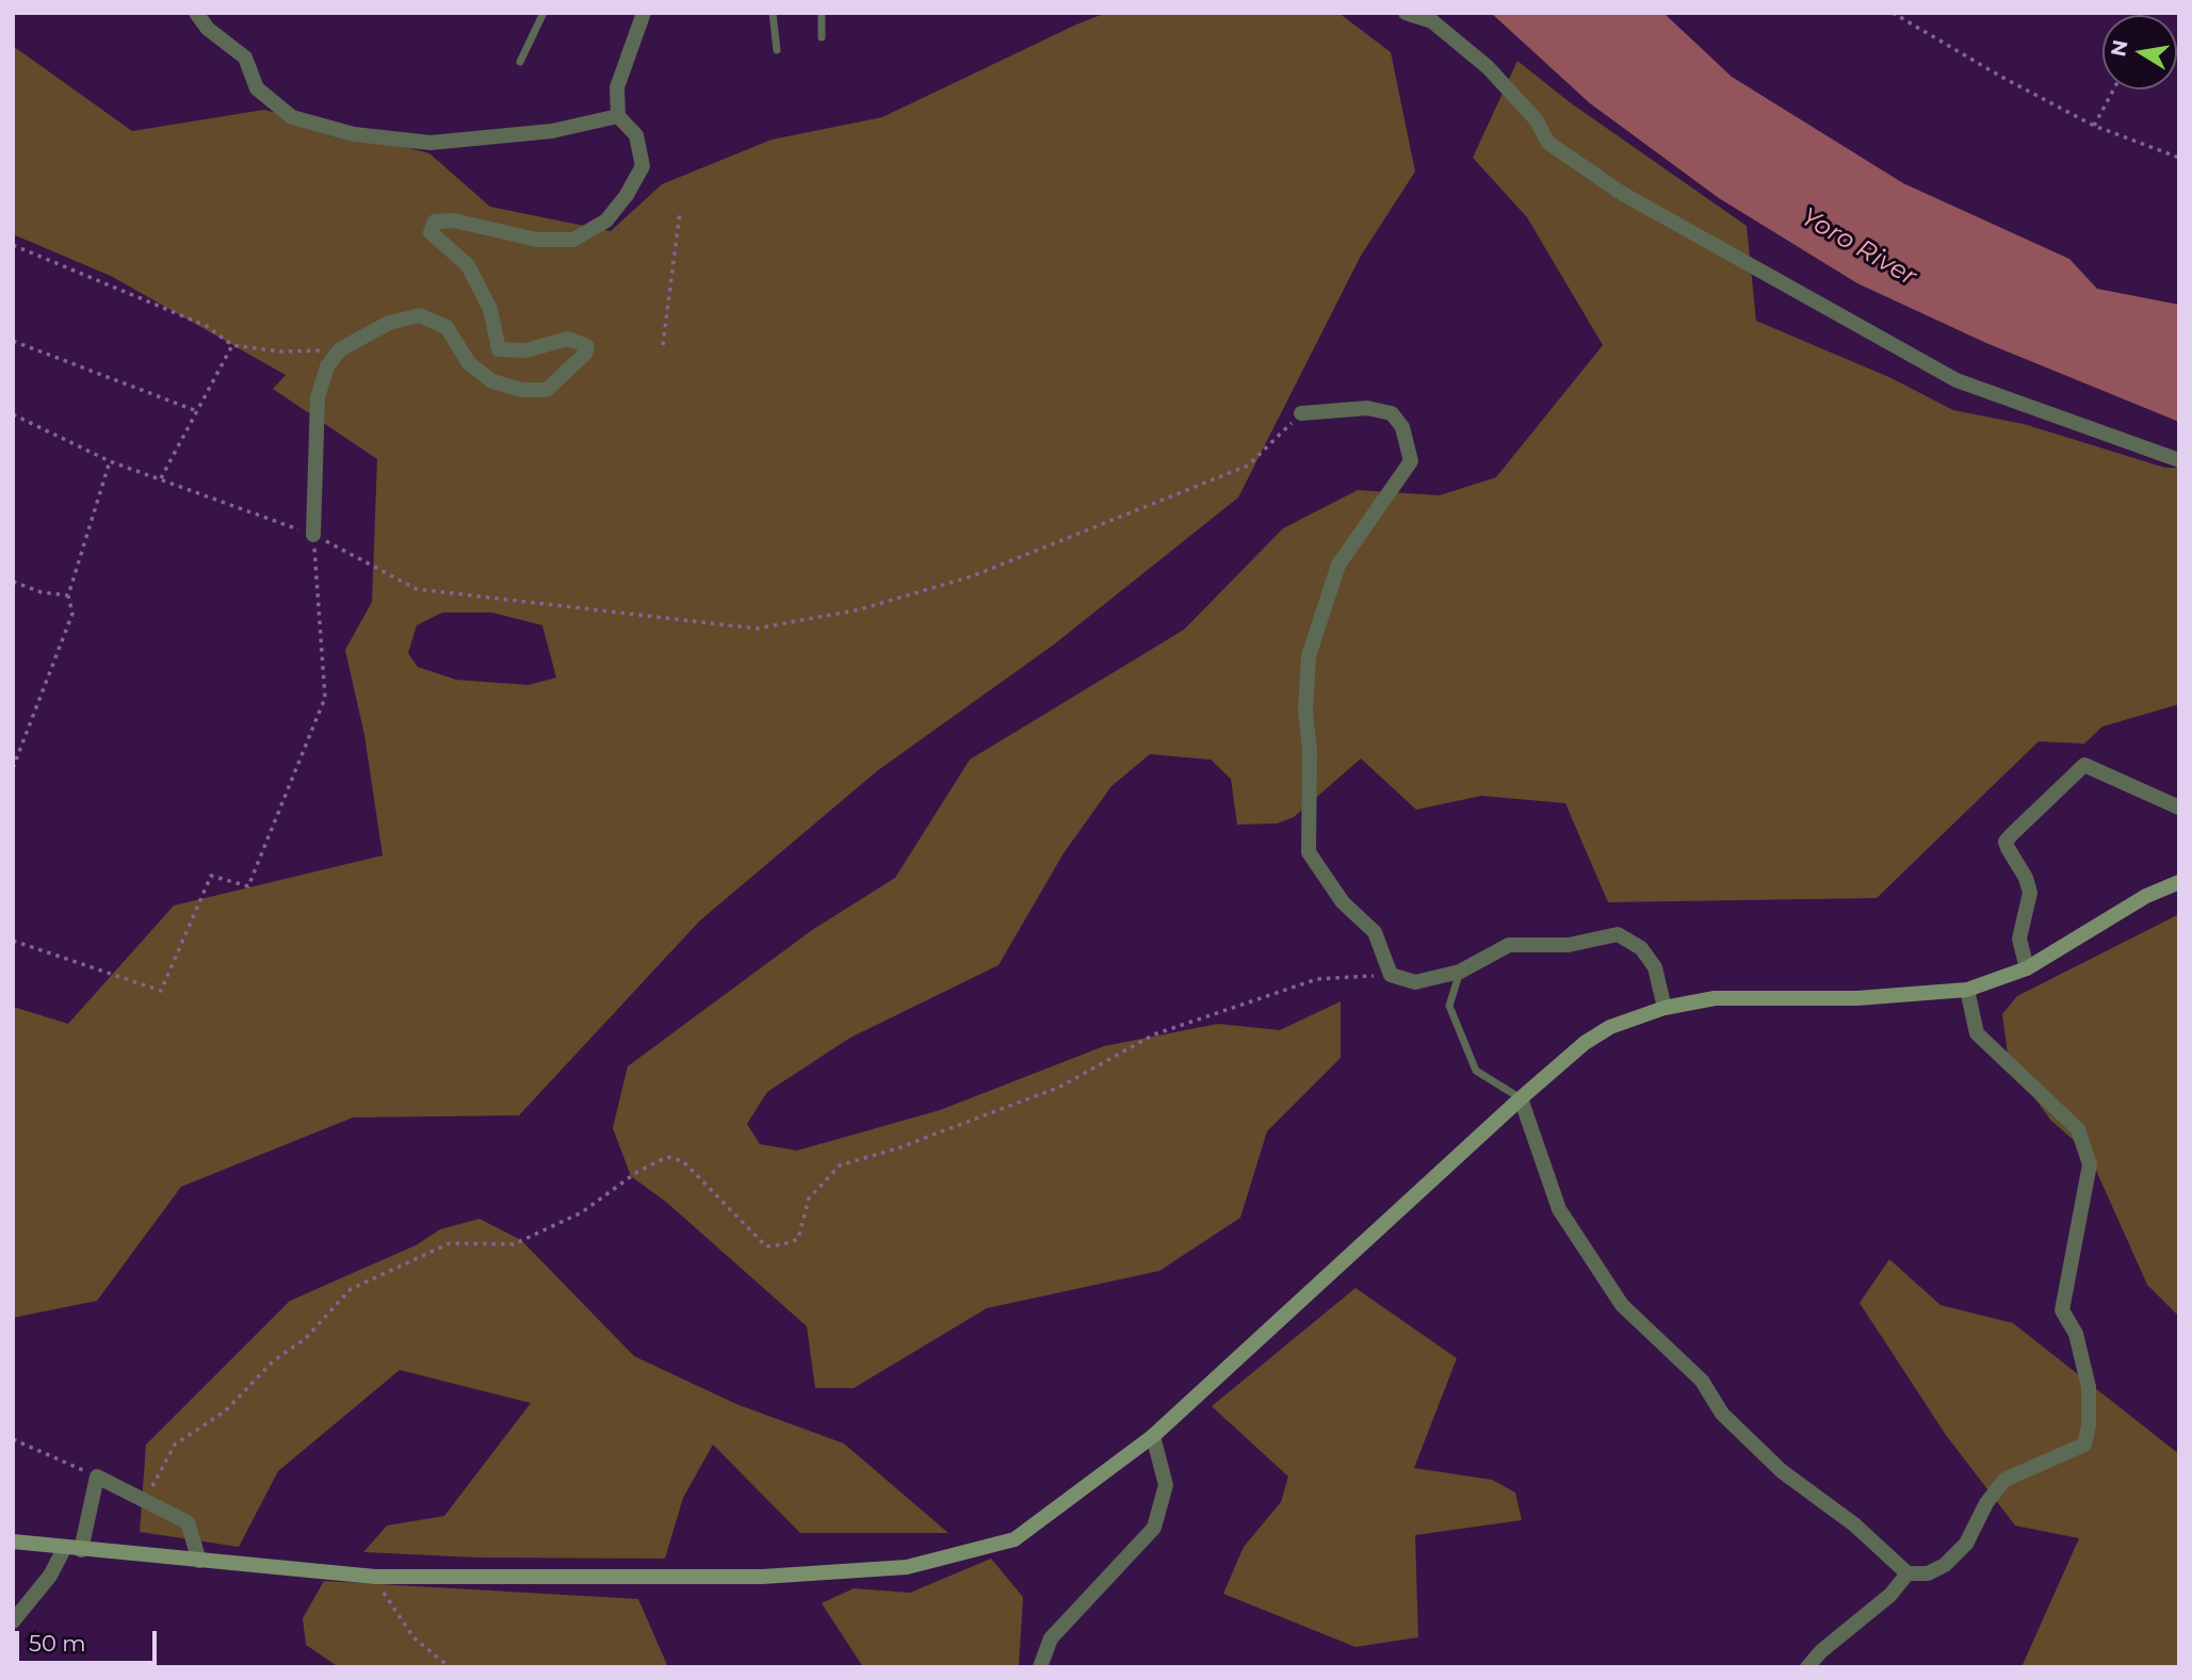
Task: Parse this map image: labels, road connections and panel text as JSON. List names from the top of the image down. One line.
{"water":["Yoro River"],"scale_bar":"50 m","north":"left"}
